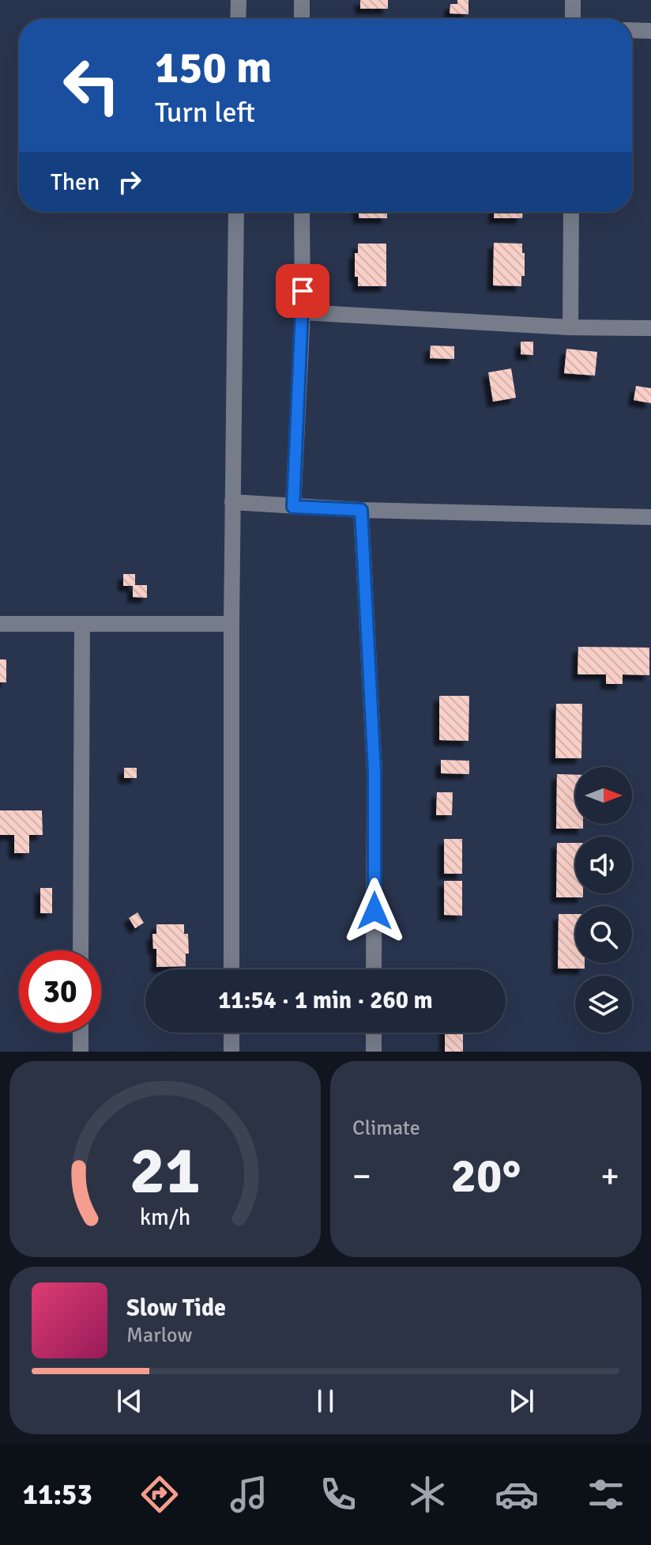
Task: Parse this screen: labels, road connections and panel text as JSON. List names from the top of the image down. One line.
{"north":"right","page":{"turn":["150 m","Turn left"],"then":"Then","limit":"30","trip":"11:54 · 1 min · 260 m","tile":"Climate","heat":["−","20°","+"],"song":["Slow Tide","Marlow"],"tabs":"11:53","gauge":["21","km/h"]}}
